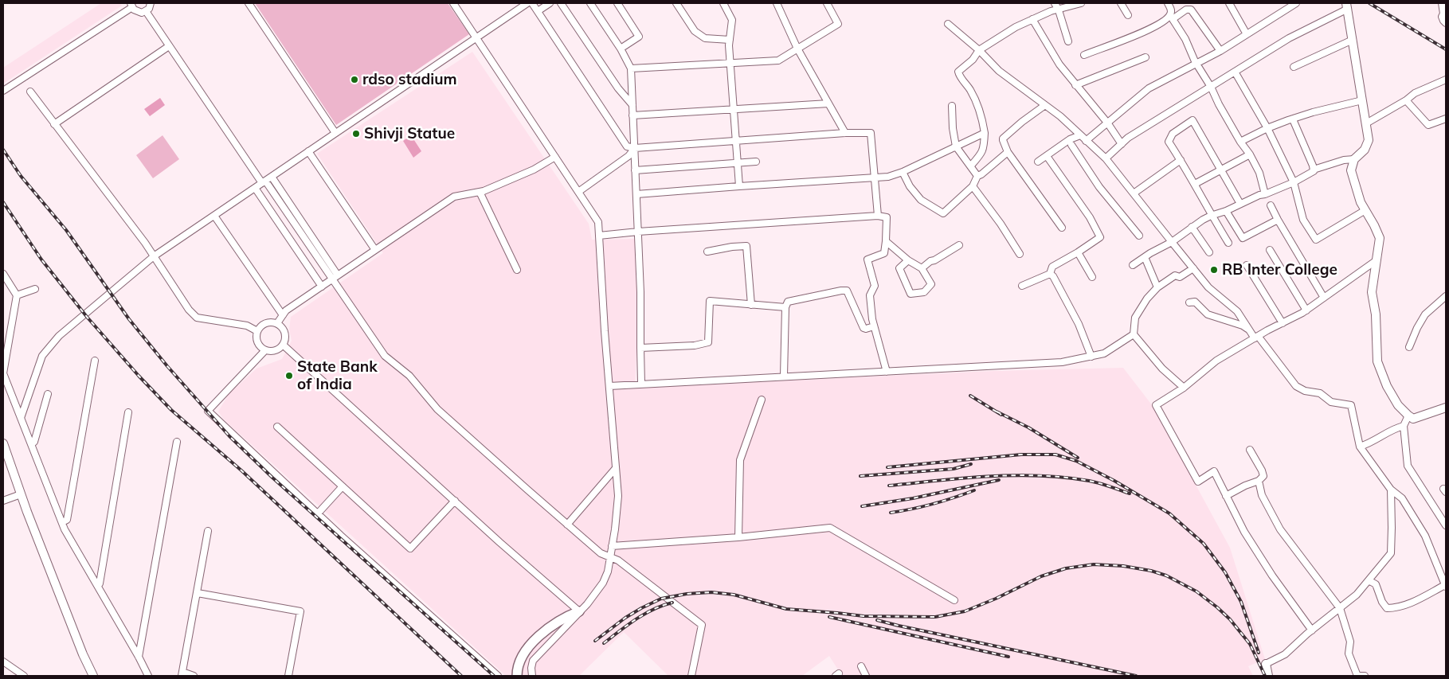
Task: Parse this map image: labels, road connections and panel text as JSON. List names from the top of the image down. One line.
{"places":["rdso stadium","Shivji Statue","RB Inter College","State Bank of India"]}
